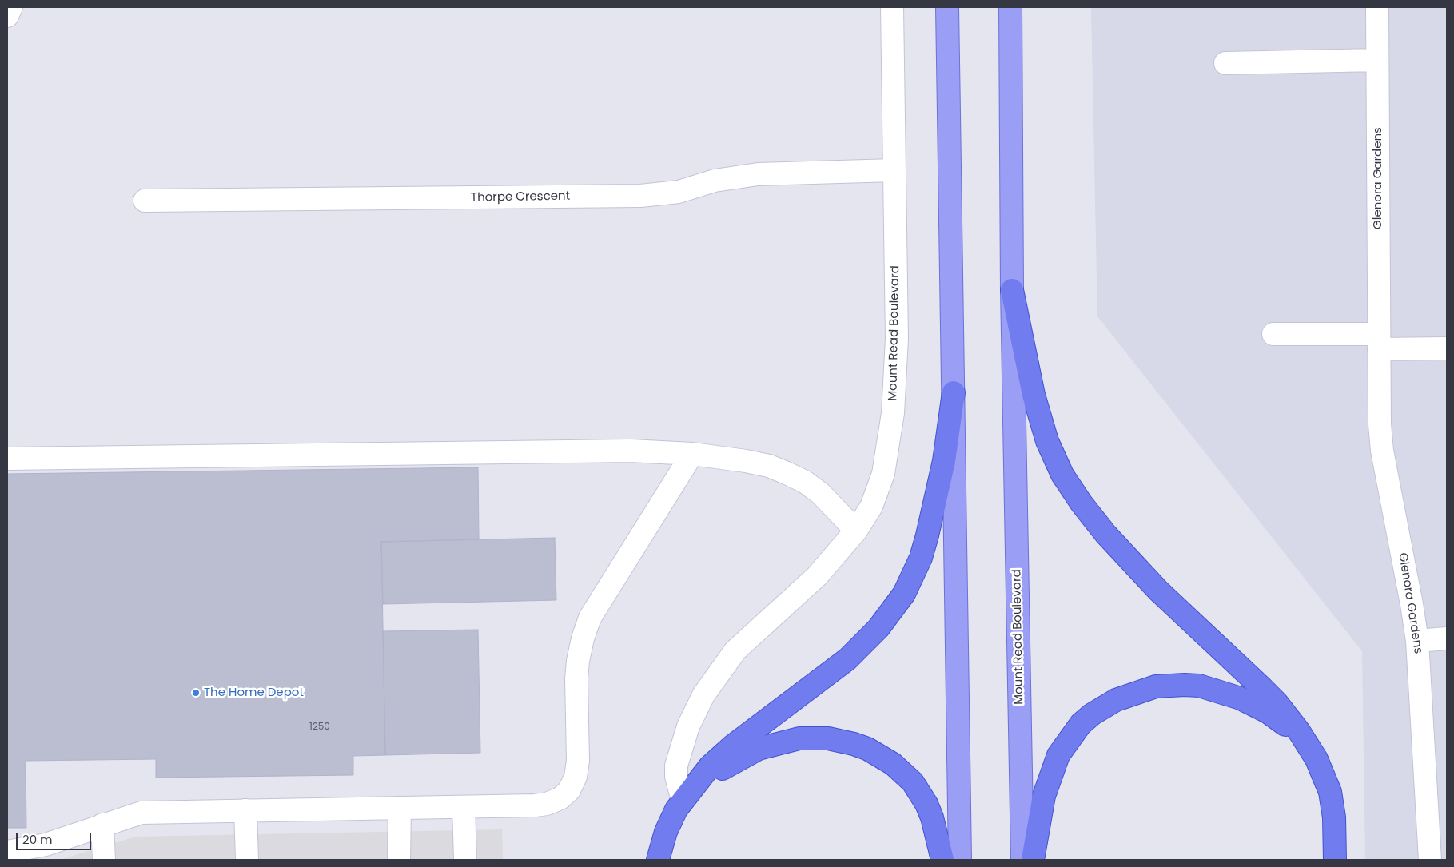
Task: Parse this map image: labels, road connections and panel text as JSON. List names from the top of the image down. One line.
{"streets":{"main road":["Mount Read Boulevard"],"street":["Glenora Gardens","Thorpe Crescent"]},"crossings":[["Thorpe Crescent","Mount Read Boulevard"]],"places":["The Home Depot"],"house_numbers":["1250"],"scale_bar":"20 m"}
